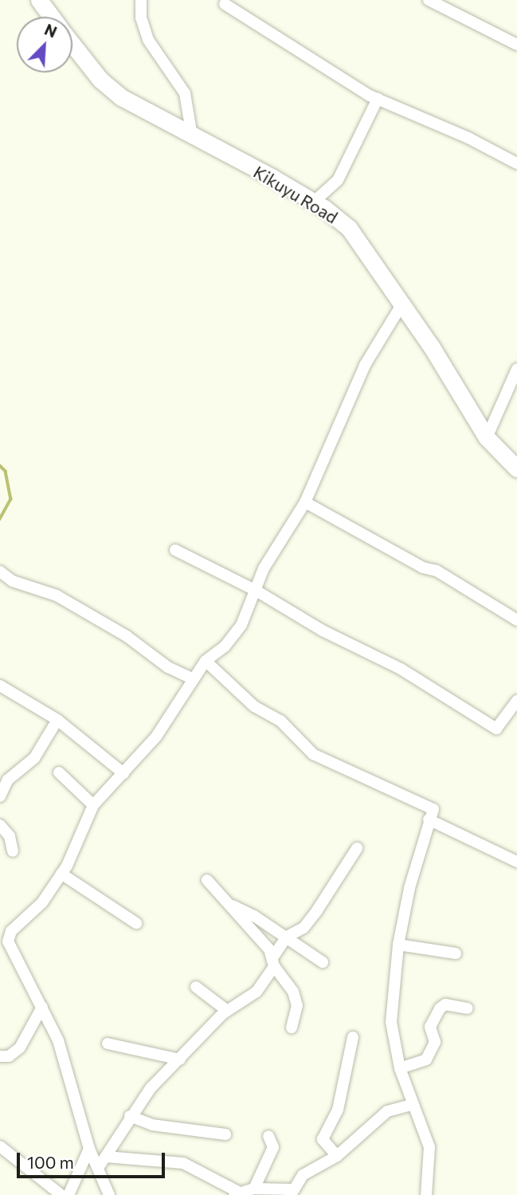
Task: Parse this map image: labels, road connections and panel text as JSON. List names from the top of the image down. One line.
{"streets":{"main road":["Kikuyu Road"]},"scale_bar":"100 m","north":"top right"}
